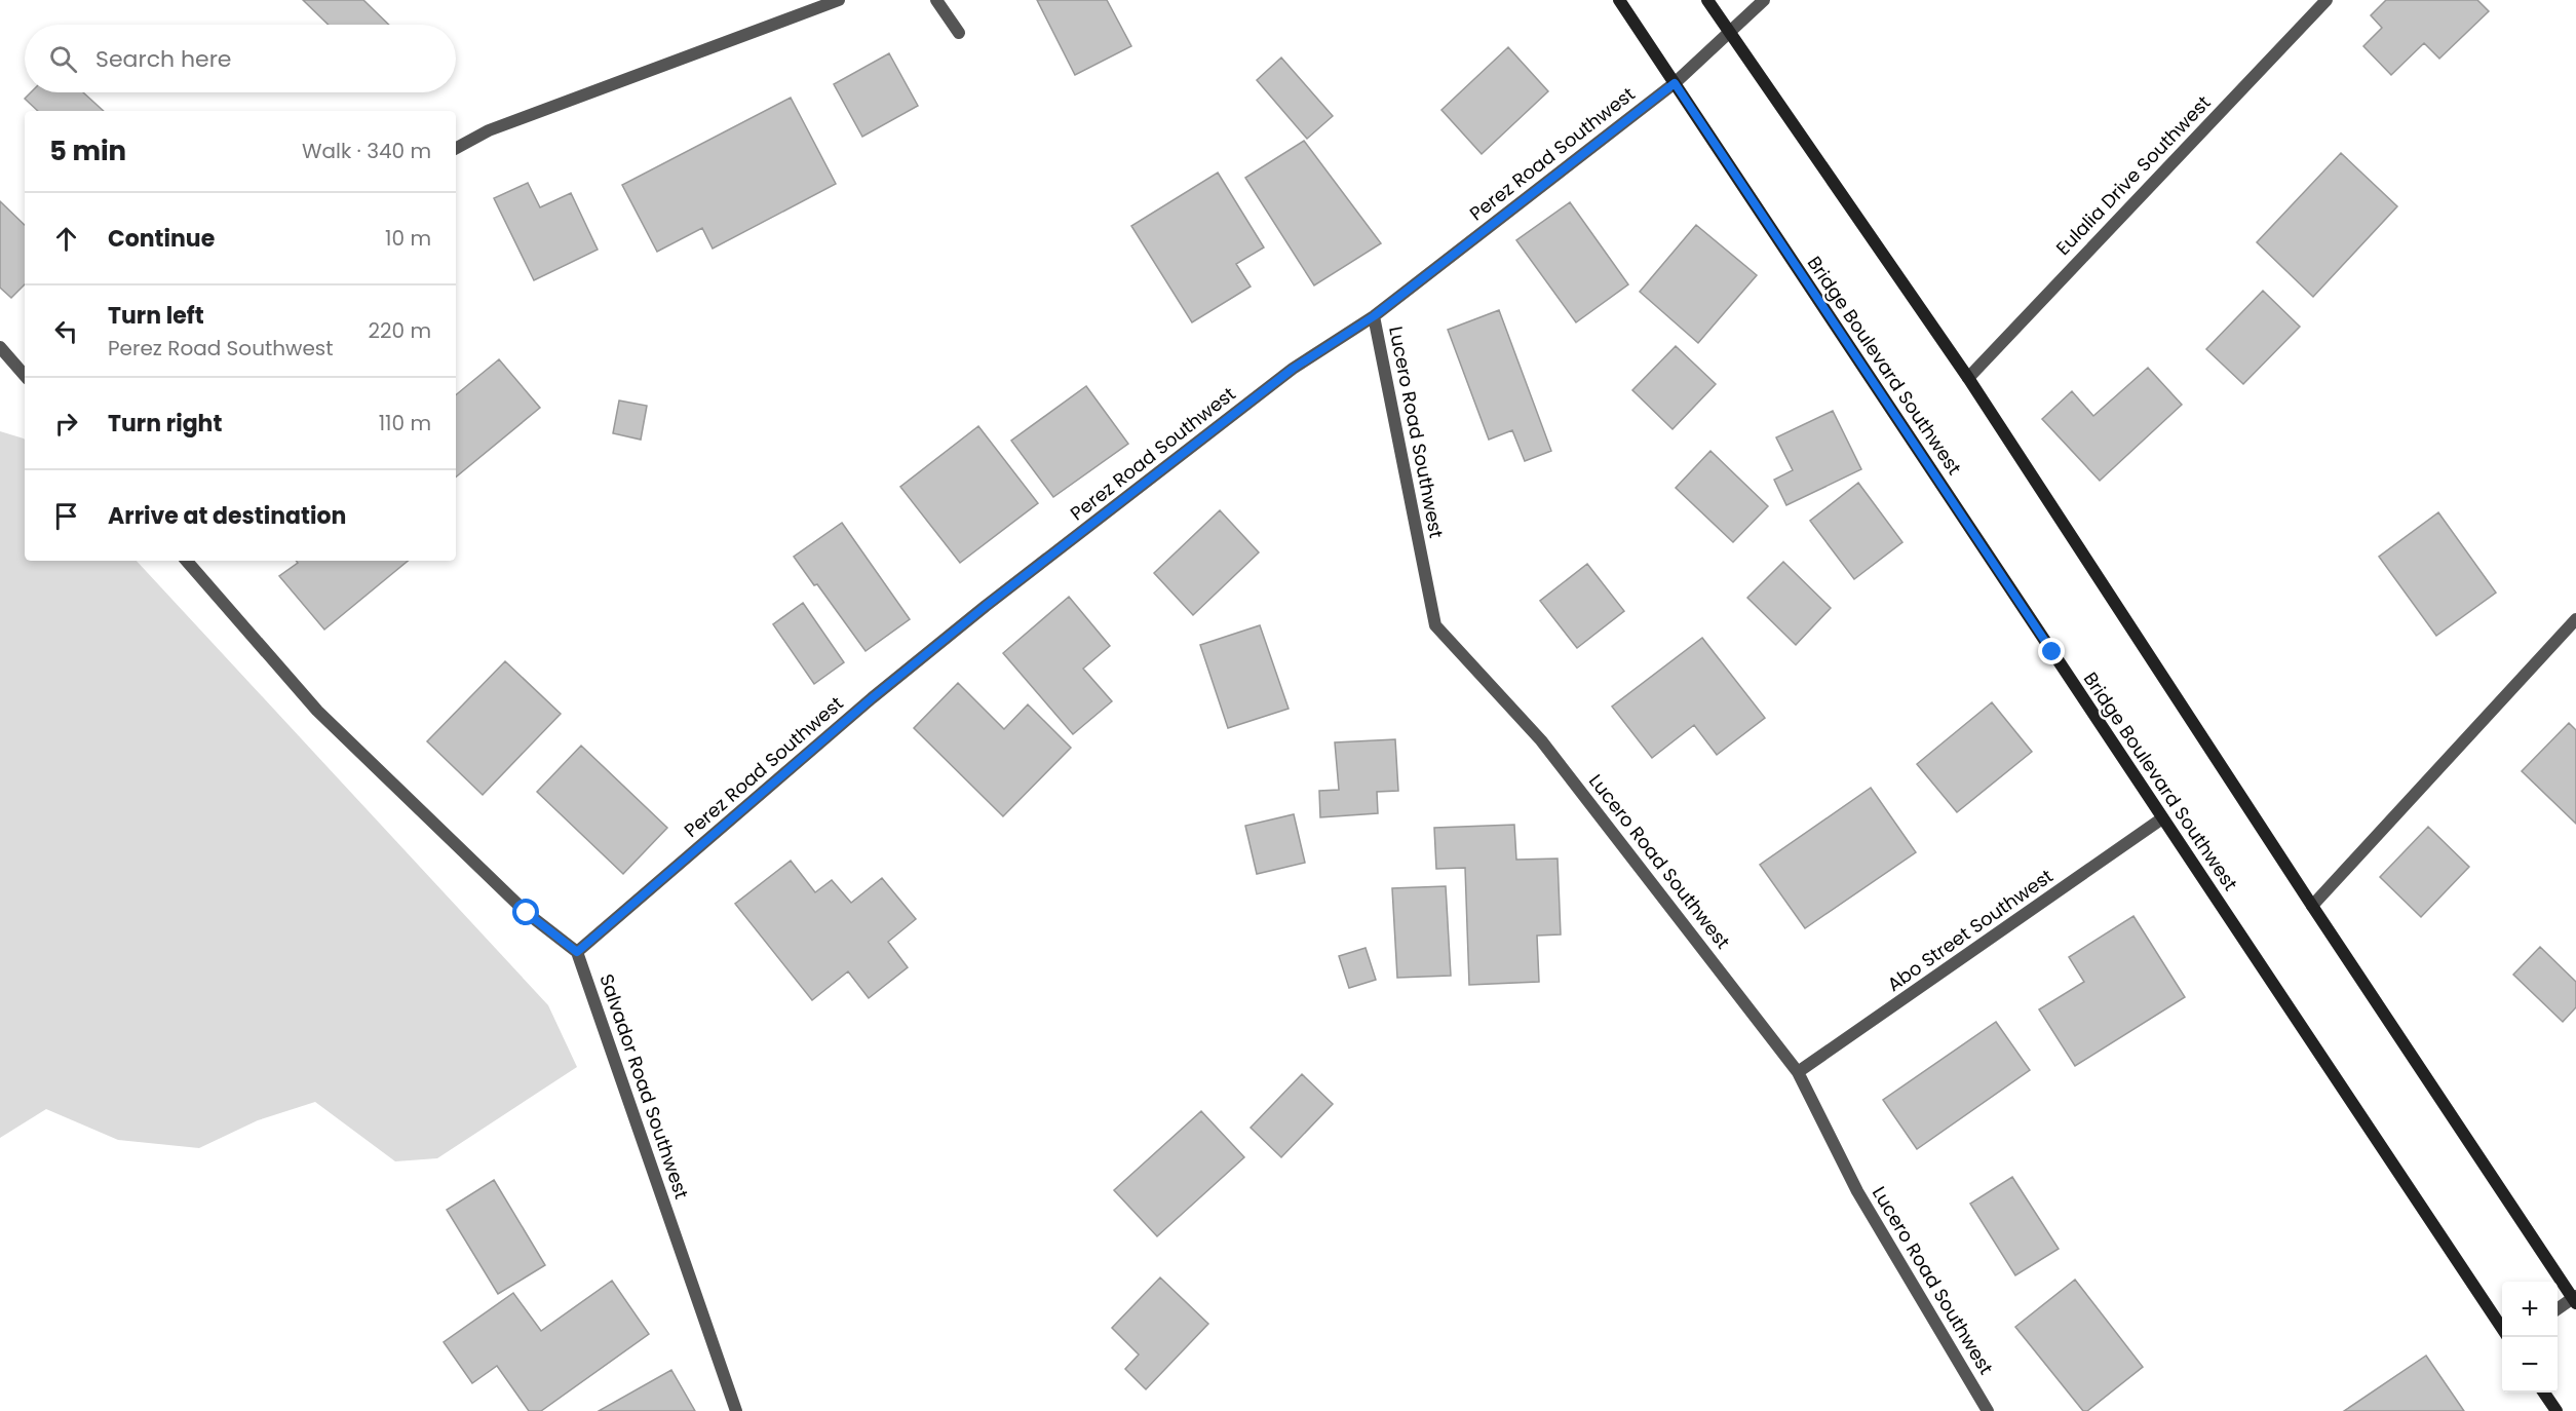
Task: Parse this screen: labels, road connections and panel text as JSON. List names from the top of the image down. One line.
{"streets":{"main road":["Bridge Boulevard Southwest"],"street":["Perez Road Southwest","Eulalia Drive Southwest","Lucero Road Southwest","Abo Street Southwest","Salvador Road Southwest"]},"crossings":[["Perez Road Southwest","Bridge Boulevard Southwest"],["Perez Road Southwest","Lucero Road Southwest"],["Perez Road Southwest","Salvador Road Southwest"],["Bridge Boulevard Southwest","Abo Street Southwest"],["Lucero Road Southwest","Abo Street Southwest"]],"page":{"search":"Search here","heading":["5 min","Walk · 340 m"],"list":[["Continue","10 m"],["Turn left","Perez Road Southwest","220 m"],["Turn right","110 m"],"Arrive at destination"],"map_buttons":["+","−"]}}
